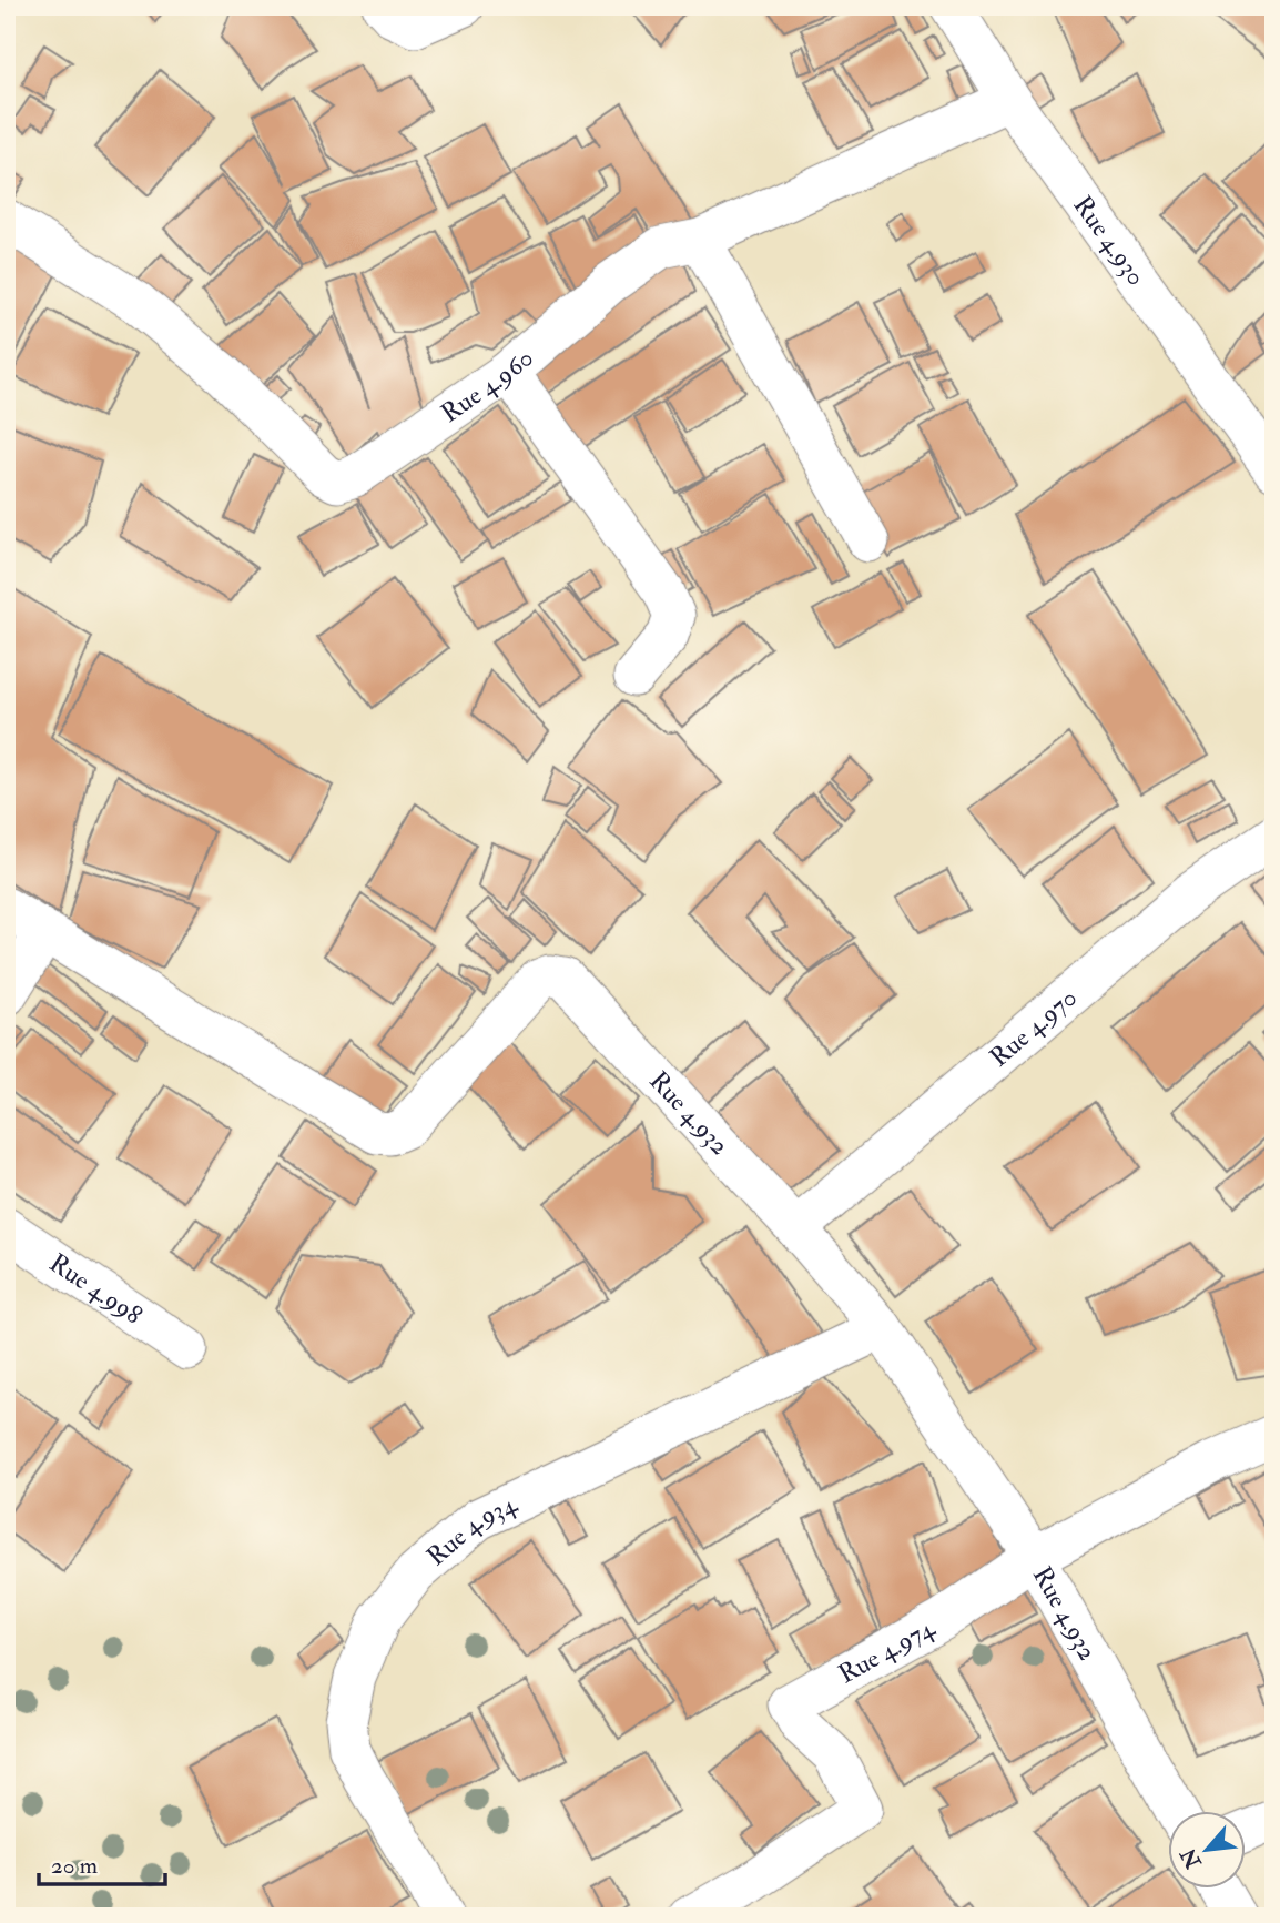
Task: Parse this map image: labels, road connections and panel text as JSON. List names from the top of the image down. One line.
{"streets":{"street":["Rue 4.930","Rue 4.960","Rue 4.970","Rue 4.932","Rue 4.998","Rue 4.934","Rue 4.974"]},"crossings":[["Rue 4.930","Rue 4.960"],["Rue 4.970","Rue 4.932"],["Rue 4.932","Rue 4.934"],["Rue 4.932","Rue 4.974"]],"scale_bar":"20 m","north":"bottom left"}
